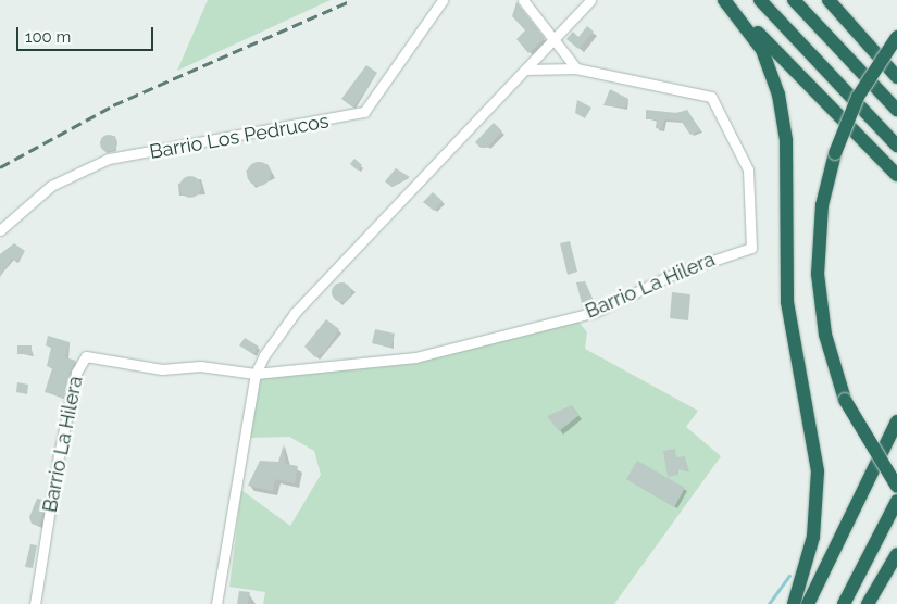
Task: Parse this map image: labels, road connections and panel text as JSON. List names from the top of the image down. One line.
{"streets":{"street":["Barrio Los Pedrucos","Barrio La Hilera"]},"scale_bar":"100 m"}
